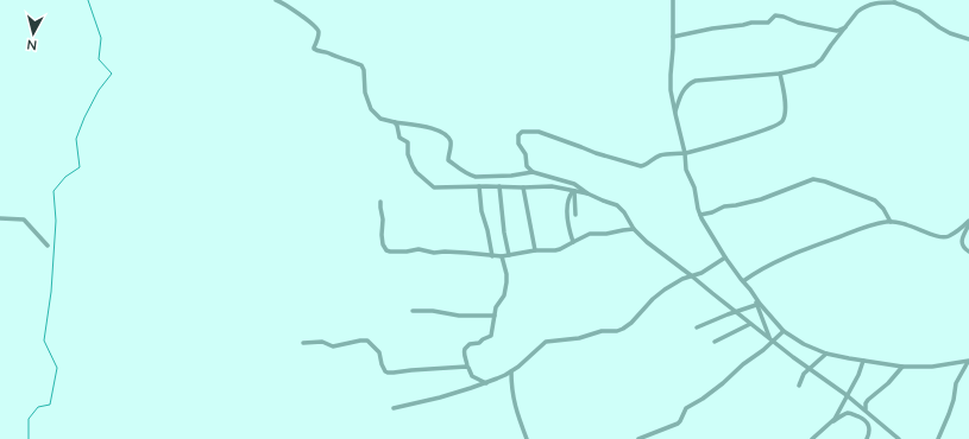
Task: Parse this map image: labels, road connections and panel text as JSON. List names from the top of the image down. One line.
{"north":"bottom"}
